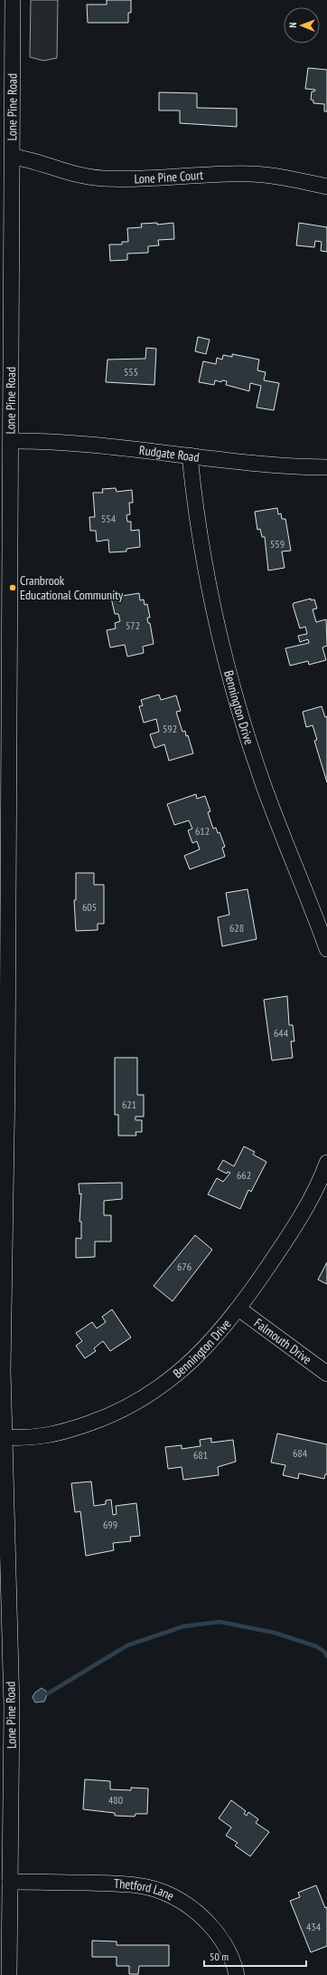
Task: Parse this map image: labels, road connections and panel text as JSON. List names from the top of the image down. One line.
{"streets":{"street":["Lone Pine Road","Lone Pine Court","Rudgate Road","Bennington Drive","Falmouth Drive","Thetford Lane"]},"crossings":[["Lone Pine Road","Lone Pine Court"],["Lone Pine Road","Rudgate Road"],["Lone Pine Road","Bennington Drive"],["Lone Pine Road","Thetford Lane"],["Rudgate Road","Bennington Drive"],["Bennington Drive","Falmouth Drive"]],"places":["Cranbrook Educational Community"],"house_numbers":["555","554","559","572","592","612","605","628","644","621","662","676","684","681","699","480","434"],"scale_bar":"50 m","north":"left"}
